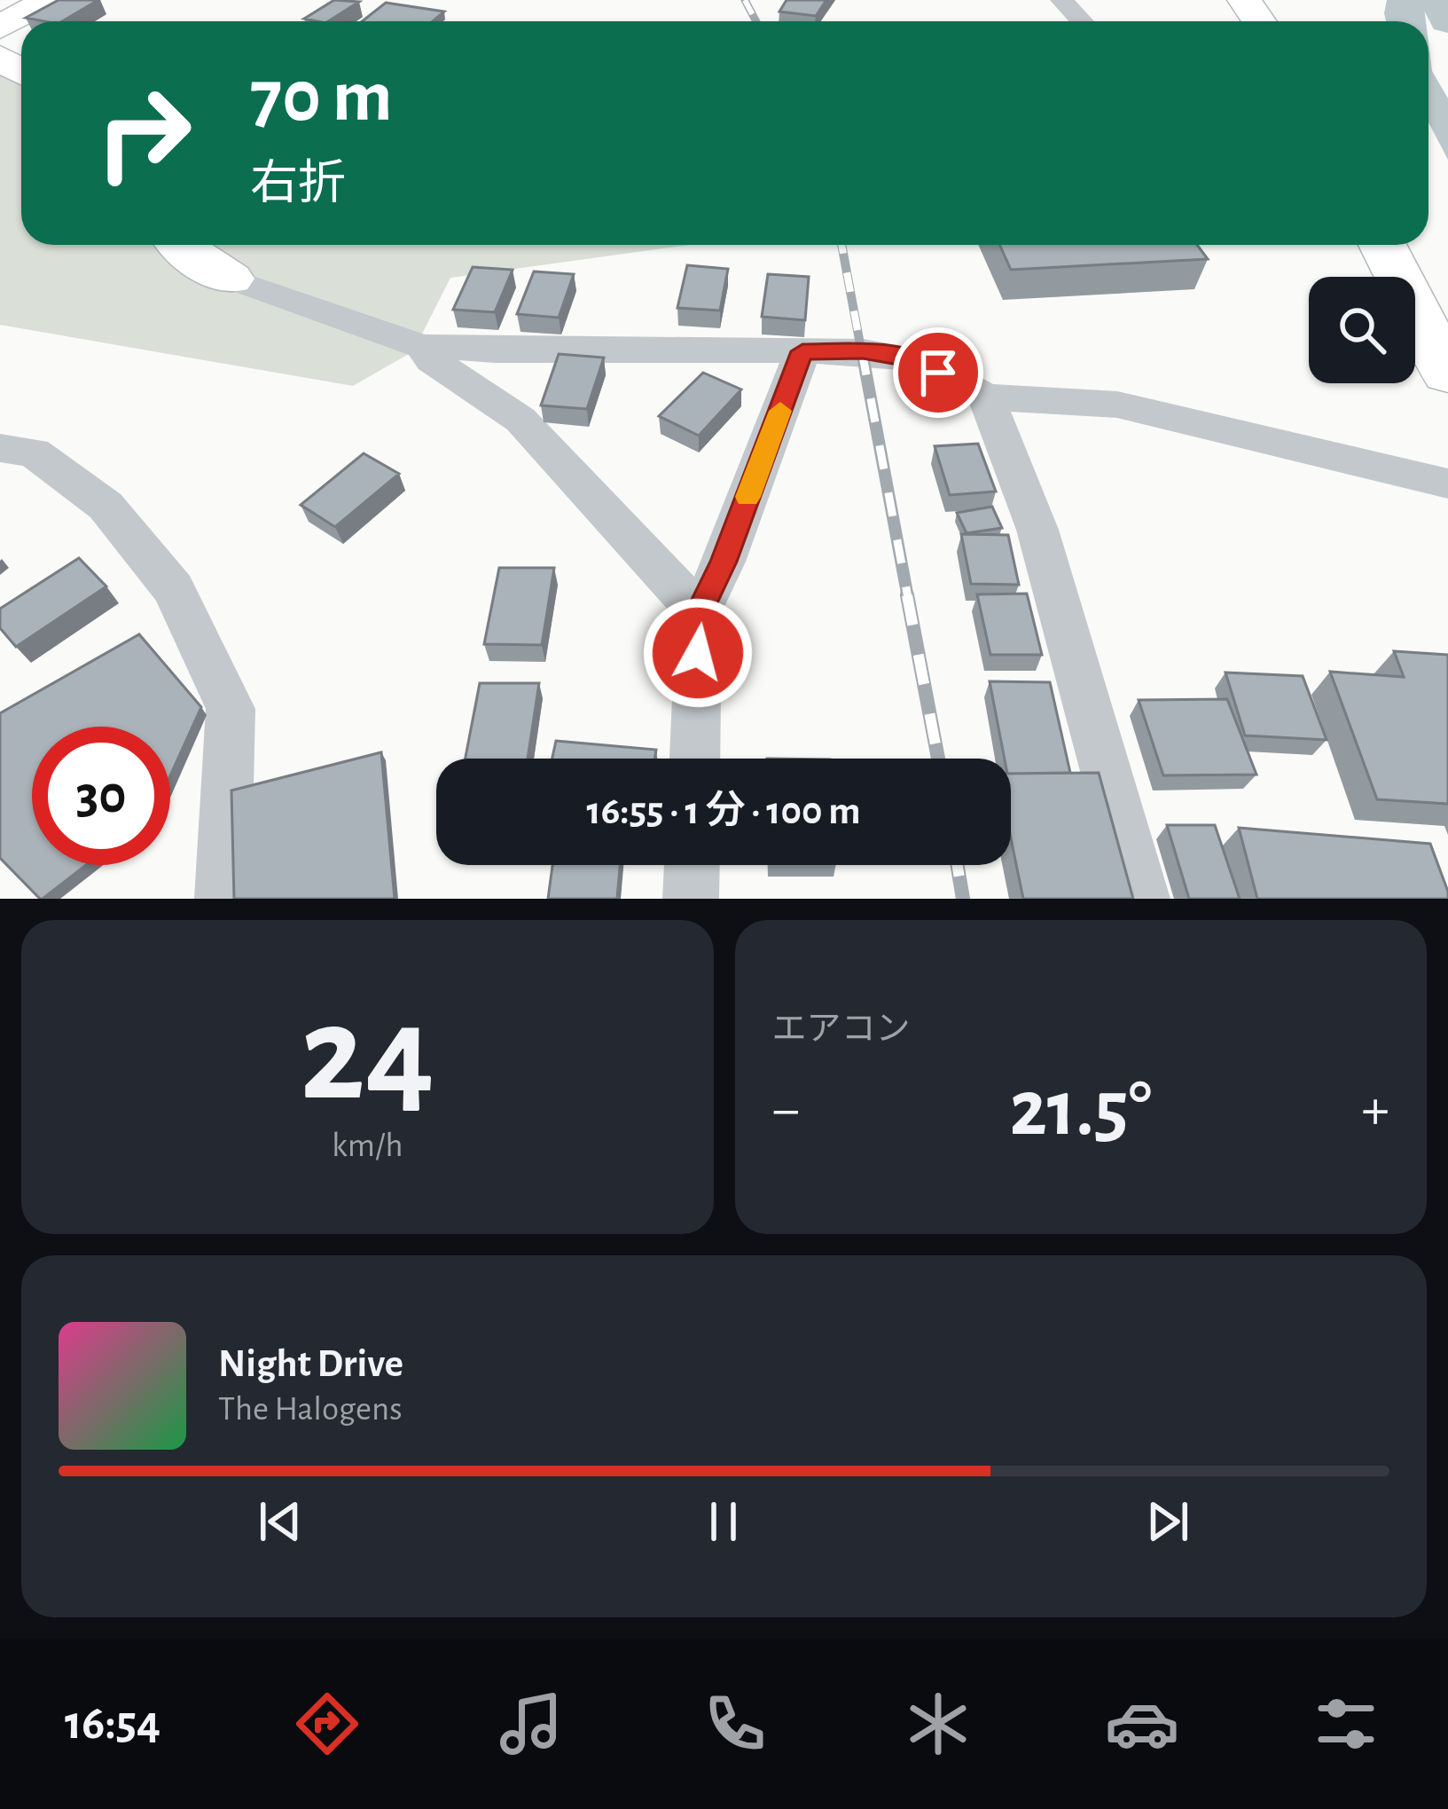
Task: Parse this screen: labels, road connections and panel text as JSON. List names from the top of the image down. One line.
{"page":{"turn":["70 m","右折"],"limit":"30","trip":"16:55 · 1 分 · 100 m","tile":[["24","km/h"],"エアコン"],"heat":["−","21.5°","+"],"song":["Night Drive","The Halogens"],"tabs":"16:54"}}
